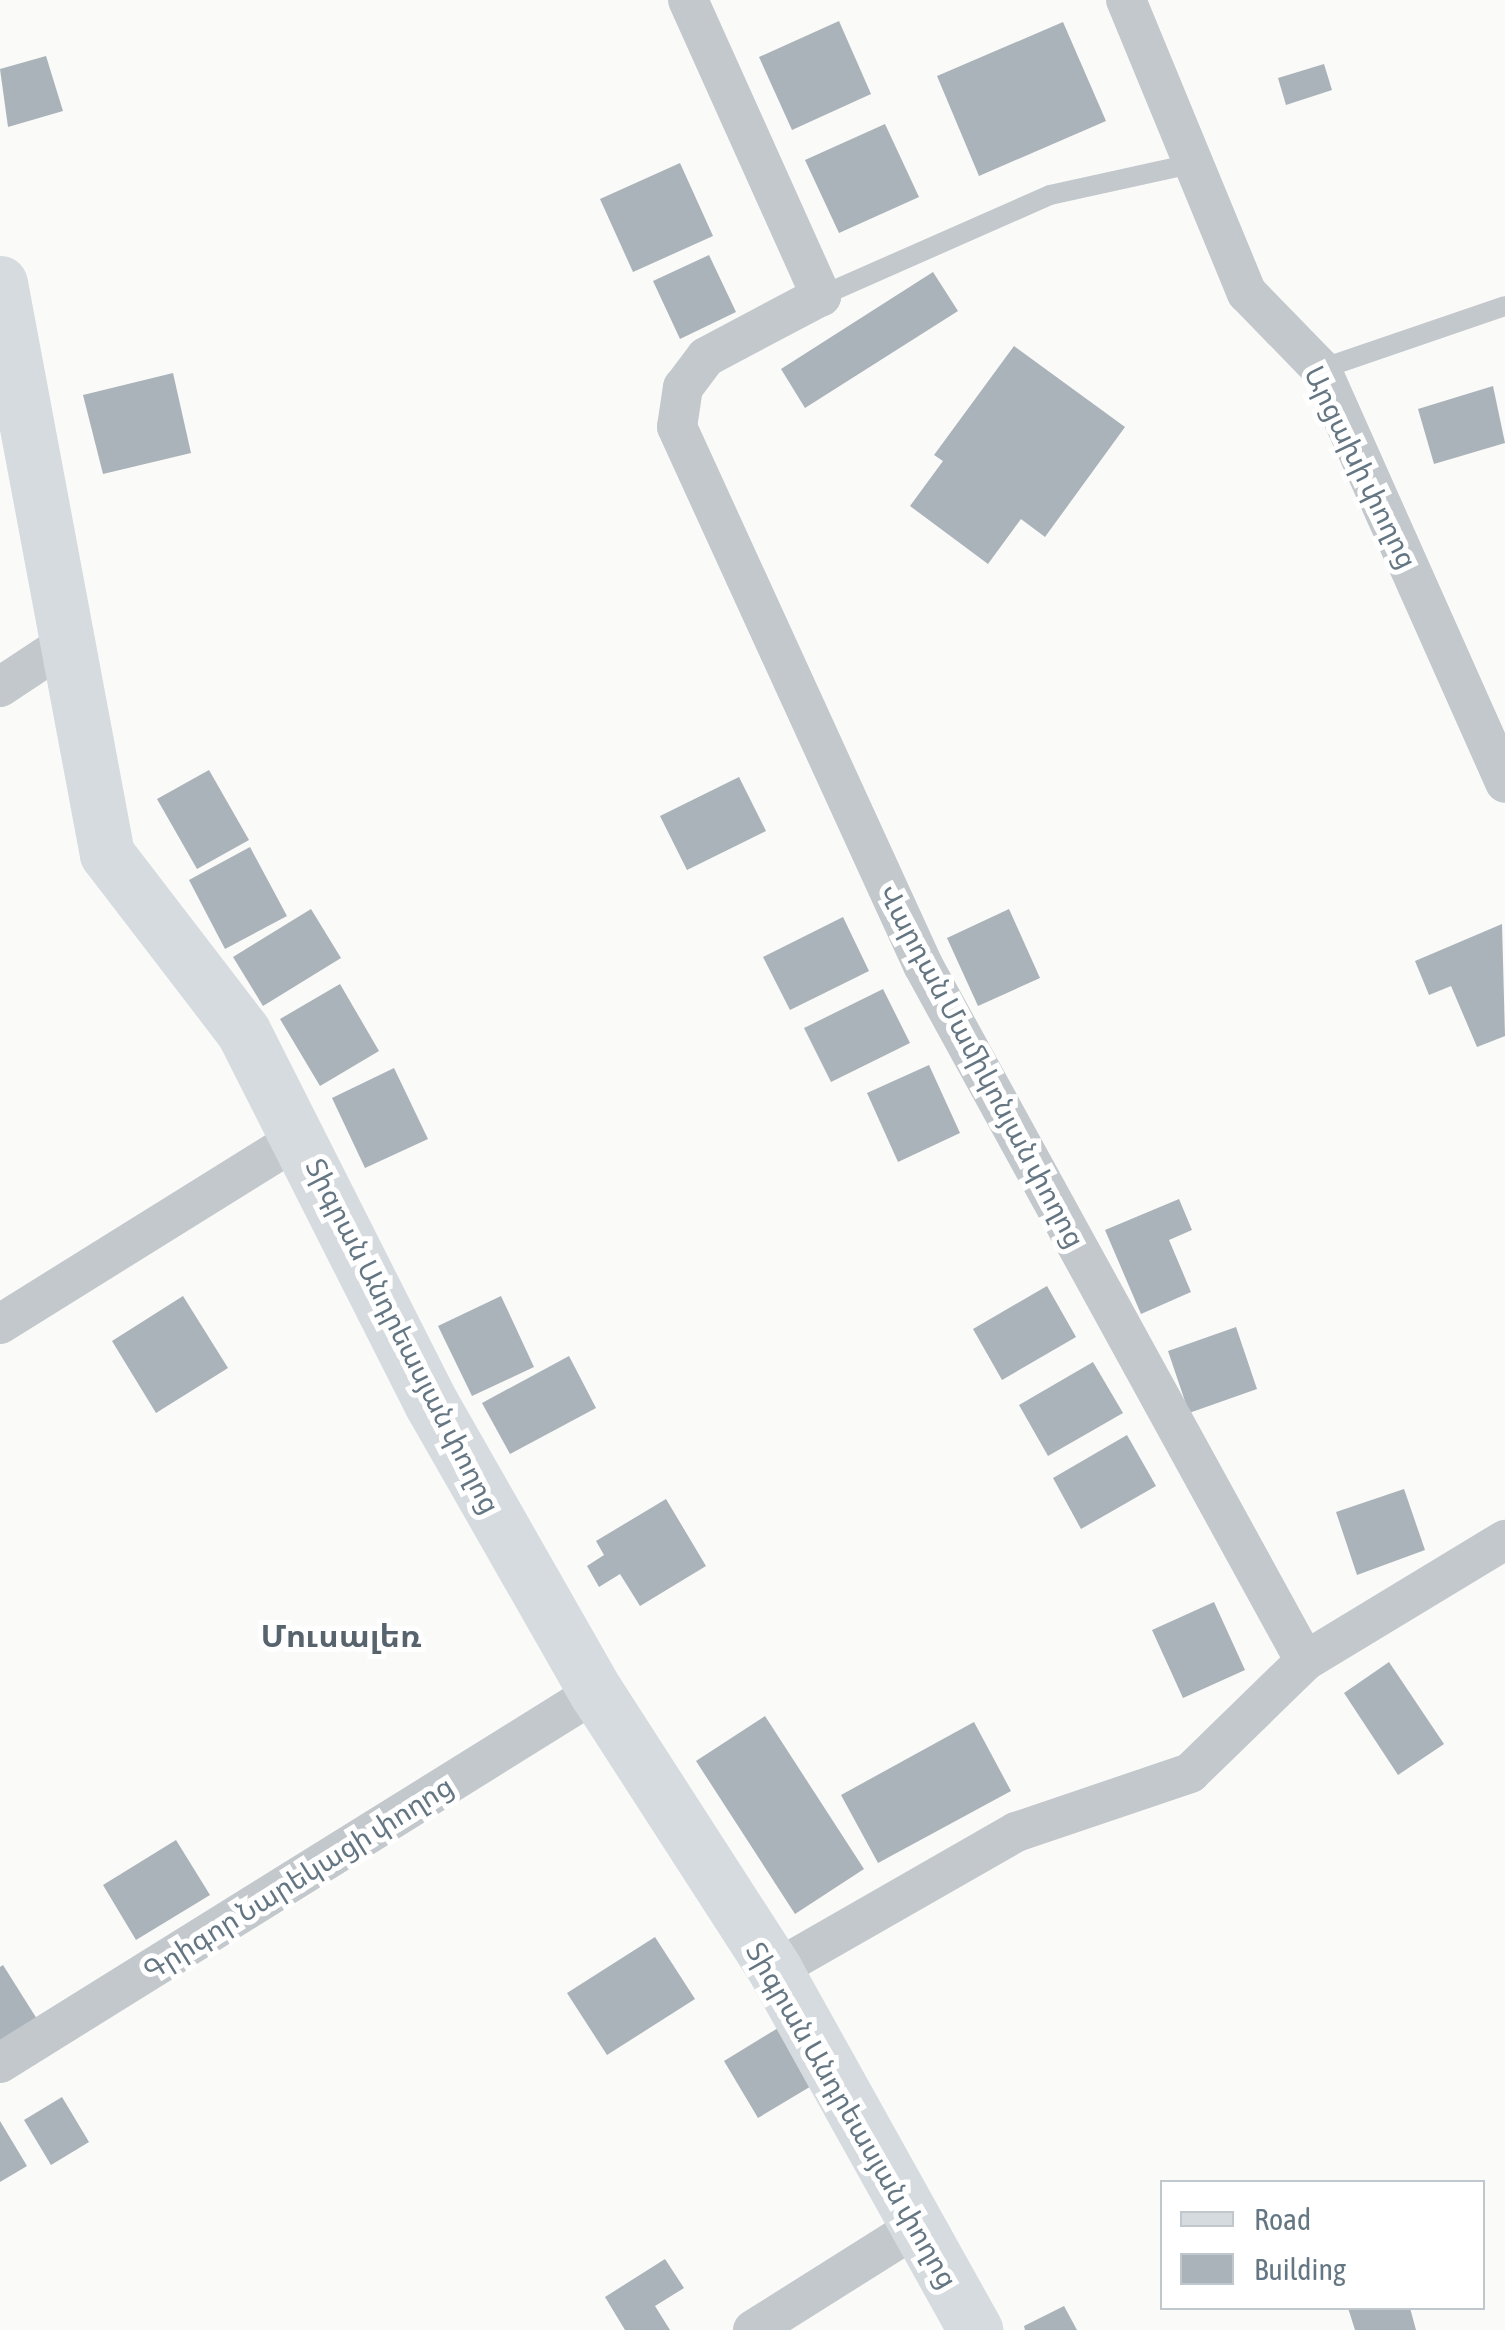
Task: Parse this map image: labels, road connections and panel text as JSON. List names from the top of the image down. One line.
{"streets":{"main road":["Տիգրան Անդրեասյան փողոց"],"street":["Արցախի փողոց","Վարդան Մամիկոնյան փողոց","Գրիգոր Նարեկացի փողոց"]},"crossings":[["Տիգրան Անդրեասյան փողոց","Գրիգոր Նարեկացի փողոց"]],"districts":["Մուսալեռ"],"legend":["Road","Building"]}
